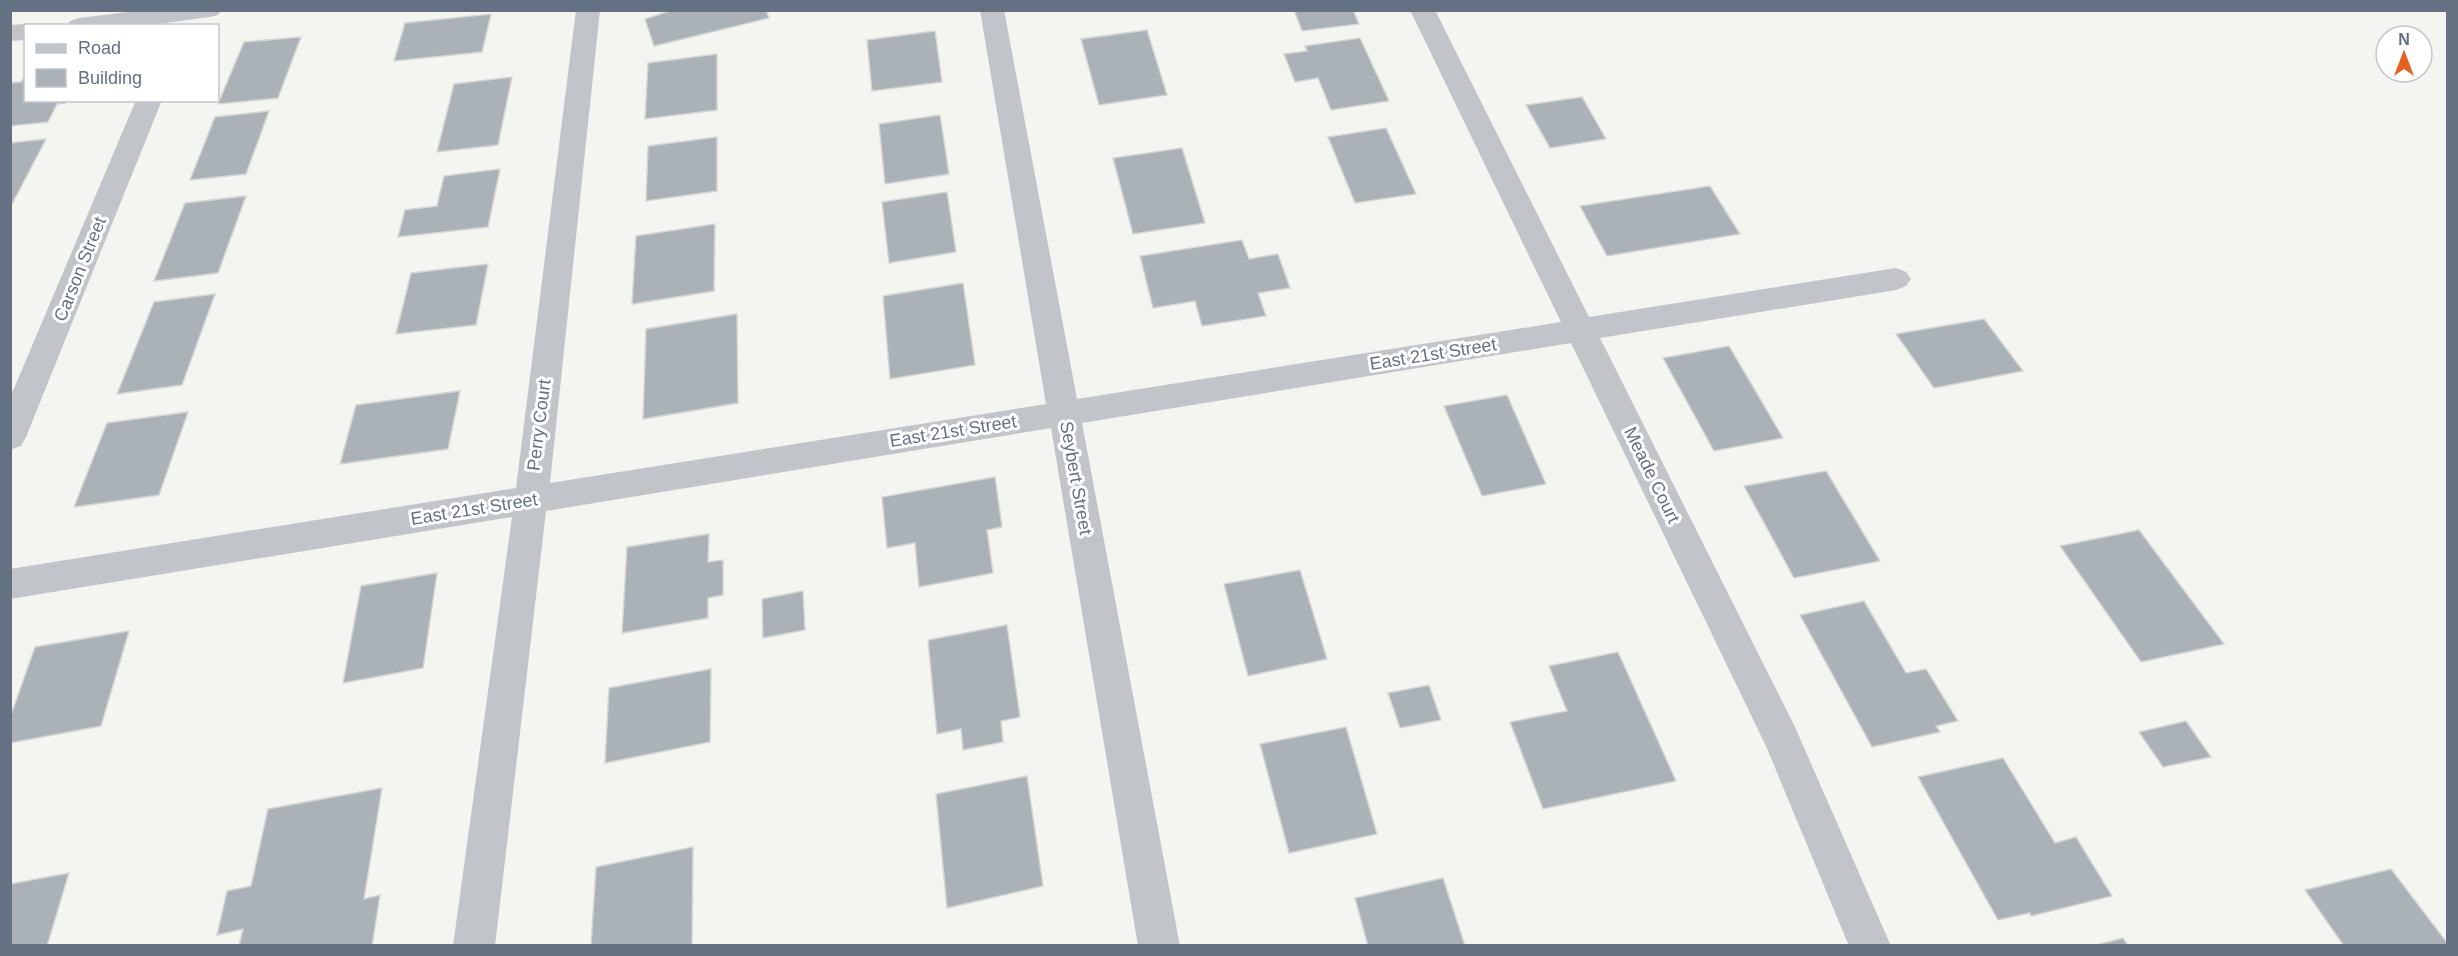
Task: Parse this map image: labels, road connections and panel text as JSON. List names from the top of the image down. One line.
{"streets":{"street":["Carson Street","East 21st Street","Perry Court","Meade Court","Seybert Street"]},"crossings":[["East 21st Street","Perry Court"],["East 21st Street","Meade Court"],["East 21st Street","Seybert Street"]],"legend":["Road","Building"],"north":"top"}
